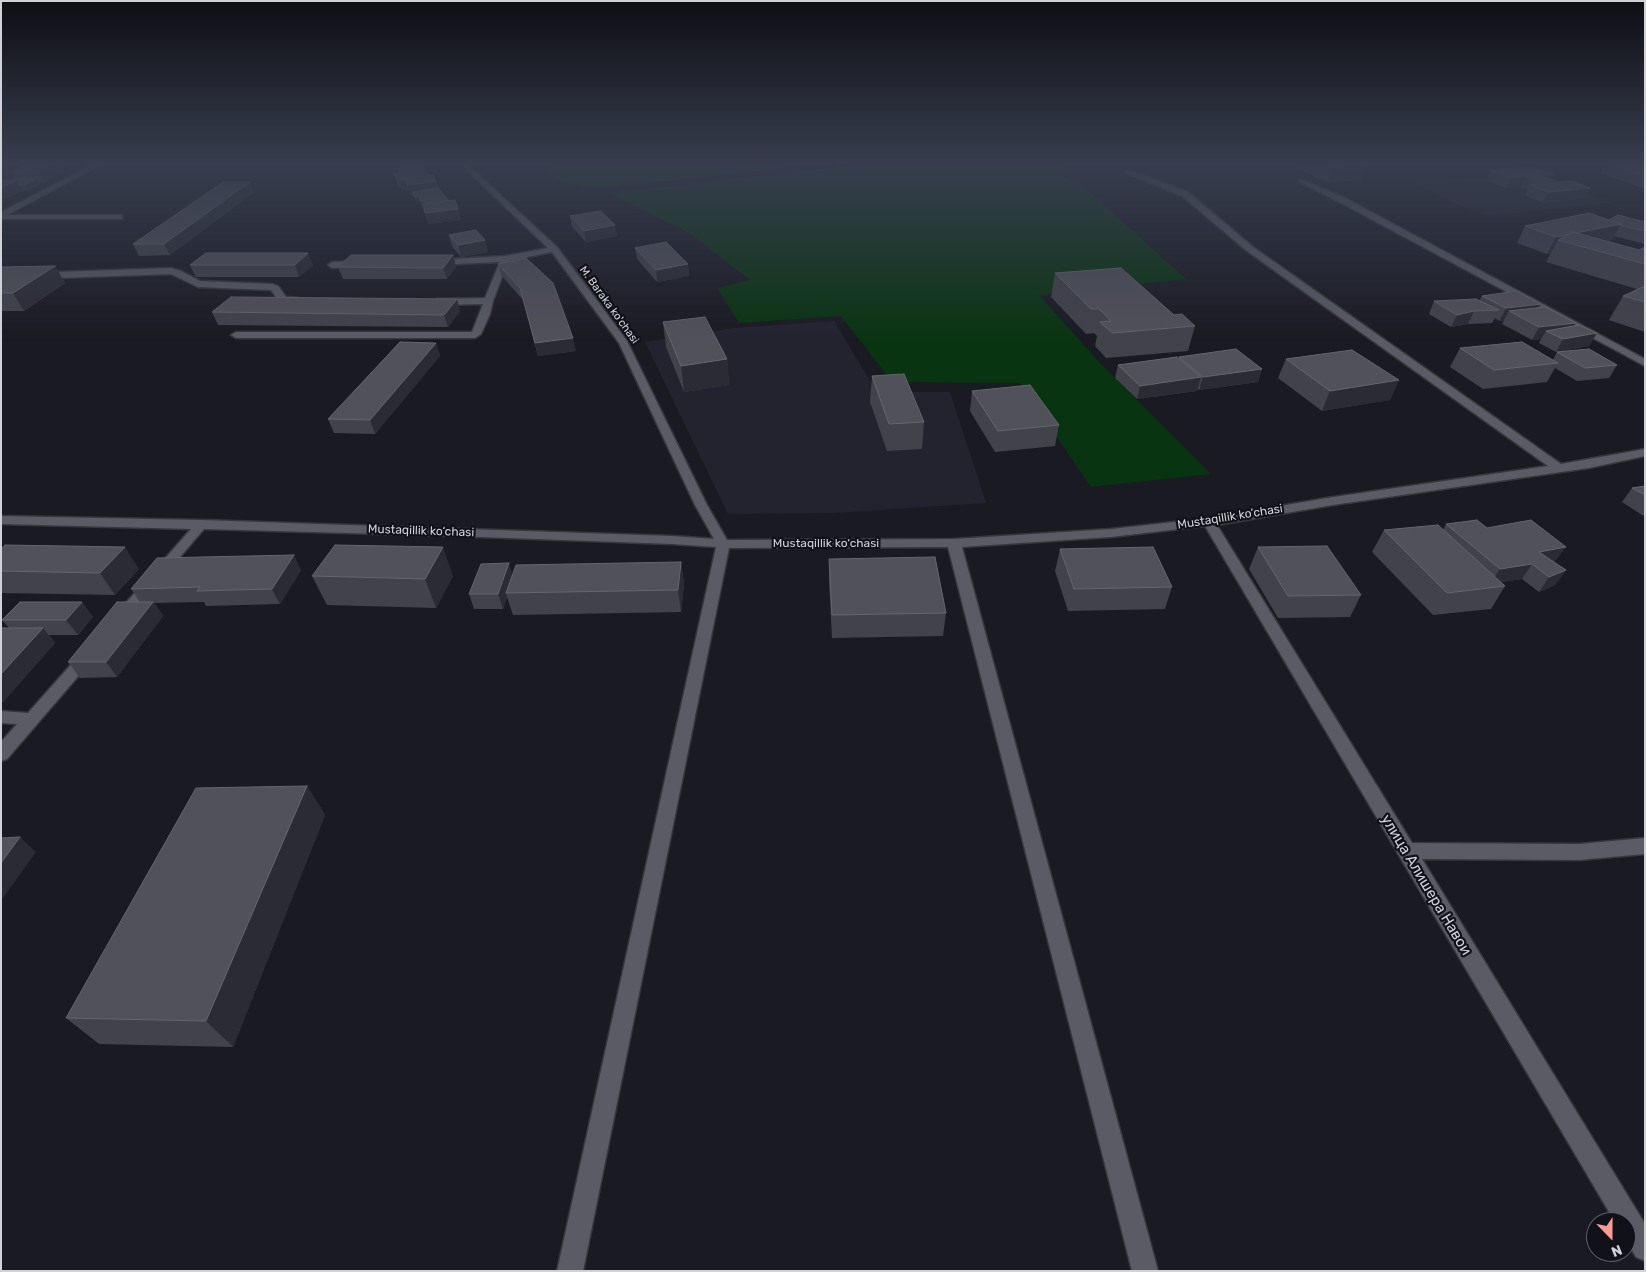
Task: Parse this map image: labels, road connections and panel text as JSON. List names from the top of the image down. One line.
{"streets":{"street":["M. Baraka ko'chasi","Mustaqillik ko‘chasi","улица Алишера Навои"]},"crossings":[["M. Baraka ko'chasi","Mustaqillik ko‘chasi"],["Mustaqillik ko‘chasi","улица Алишера Навои"]],"north":"bottom"}
